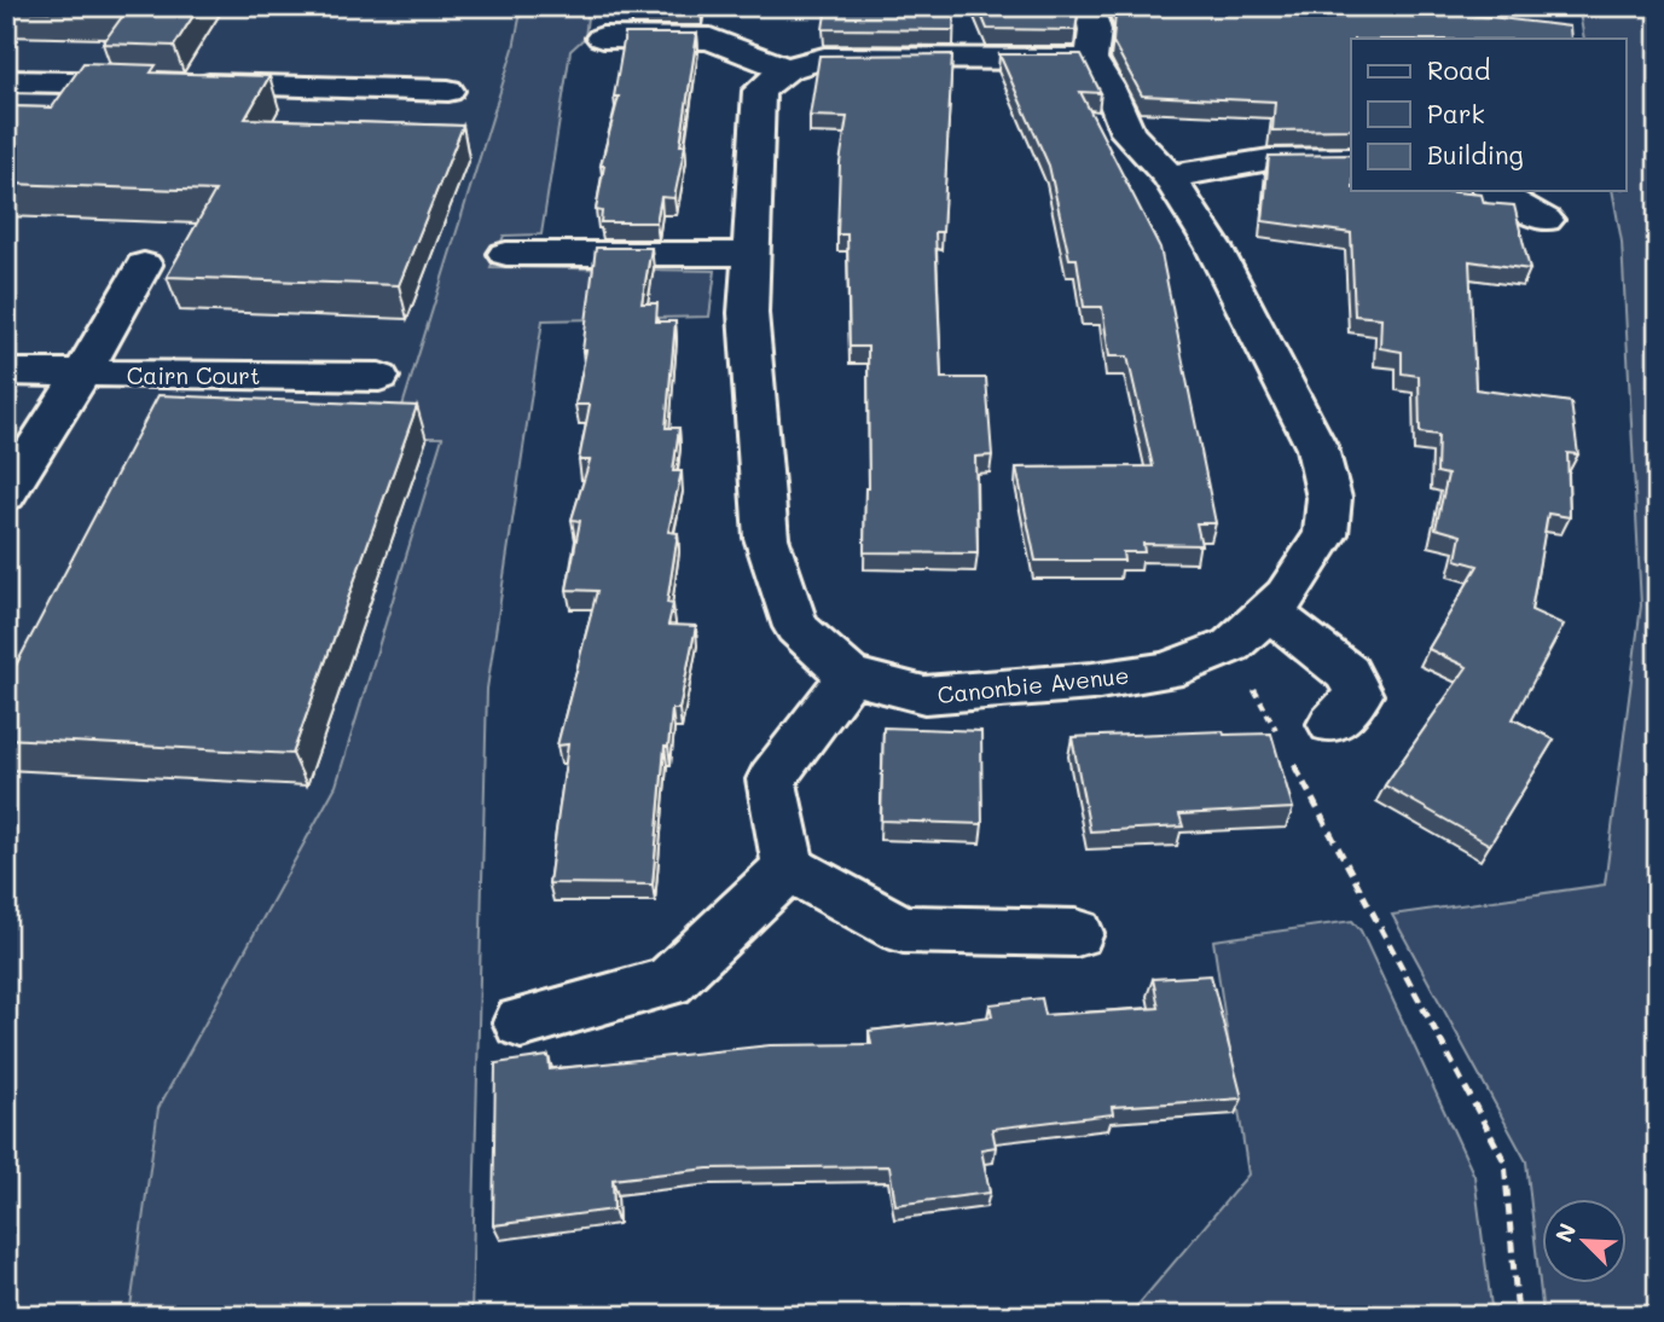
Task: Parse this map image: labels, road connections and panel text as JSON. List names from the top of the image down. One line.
{"streets":{"street":["Cairn Court","Canonbie Avenue"]},"legend":["Road","Park","Building"],"north":"top left"}
